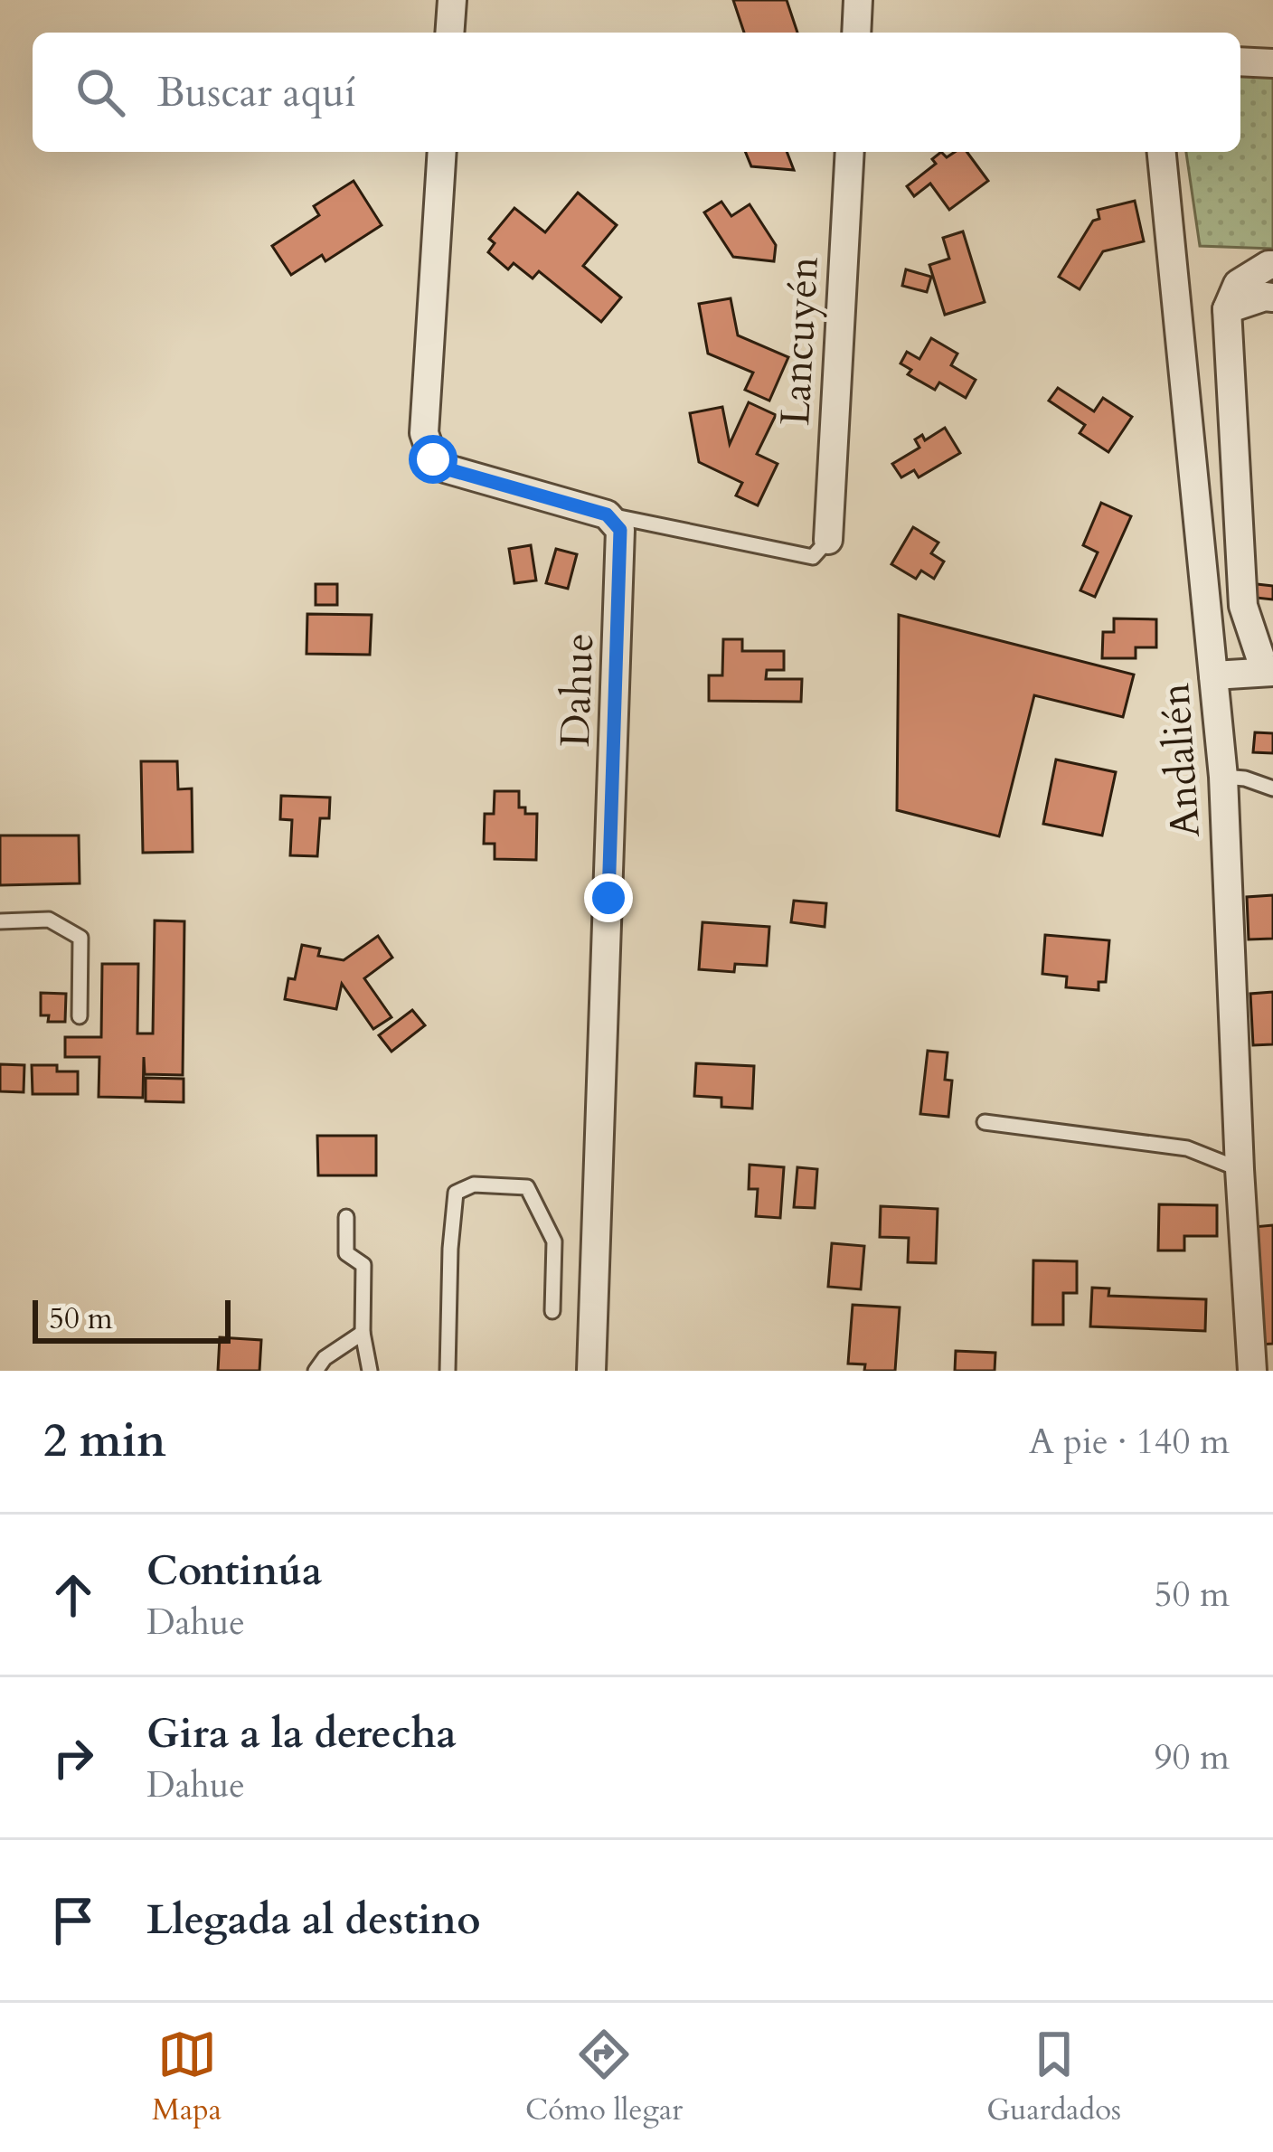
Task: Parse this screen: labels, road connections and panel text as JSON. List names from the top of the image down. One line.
{"streets":{"street":["Lancuyén","Dahue","Andalién"]},"scale_bar":"50 m","page":{"search":"Buscar aquí","scale":"50 m","heading":["2 min","A pie · 140 m"],"list":[["Continúa","Dahue","50 m"],["Gira a la derecha","Dahue","90 m"],"Llegada al destino"],"nav":["Mapa","Cómo llegar","Guardados"]}}
